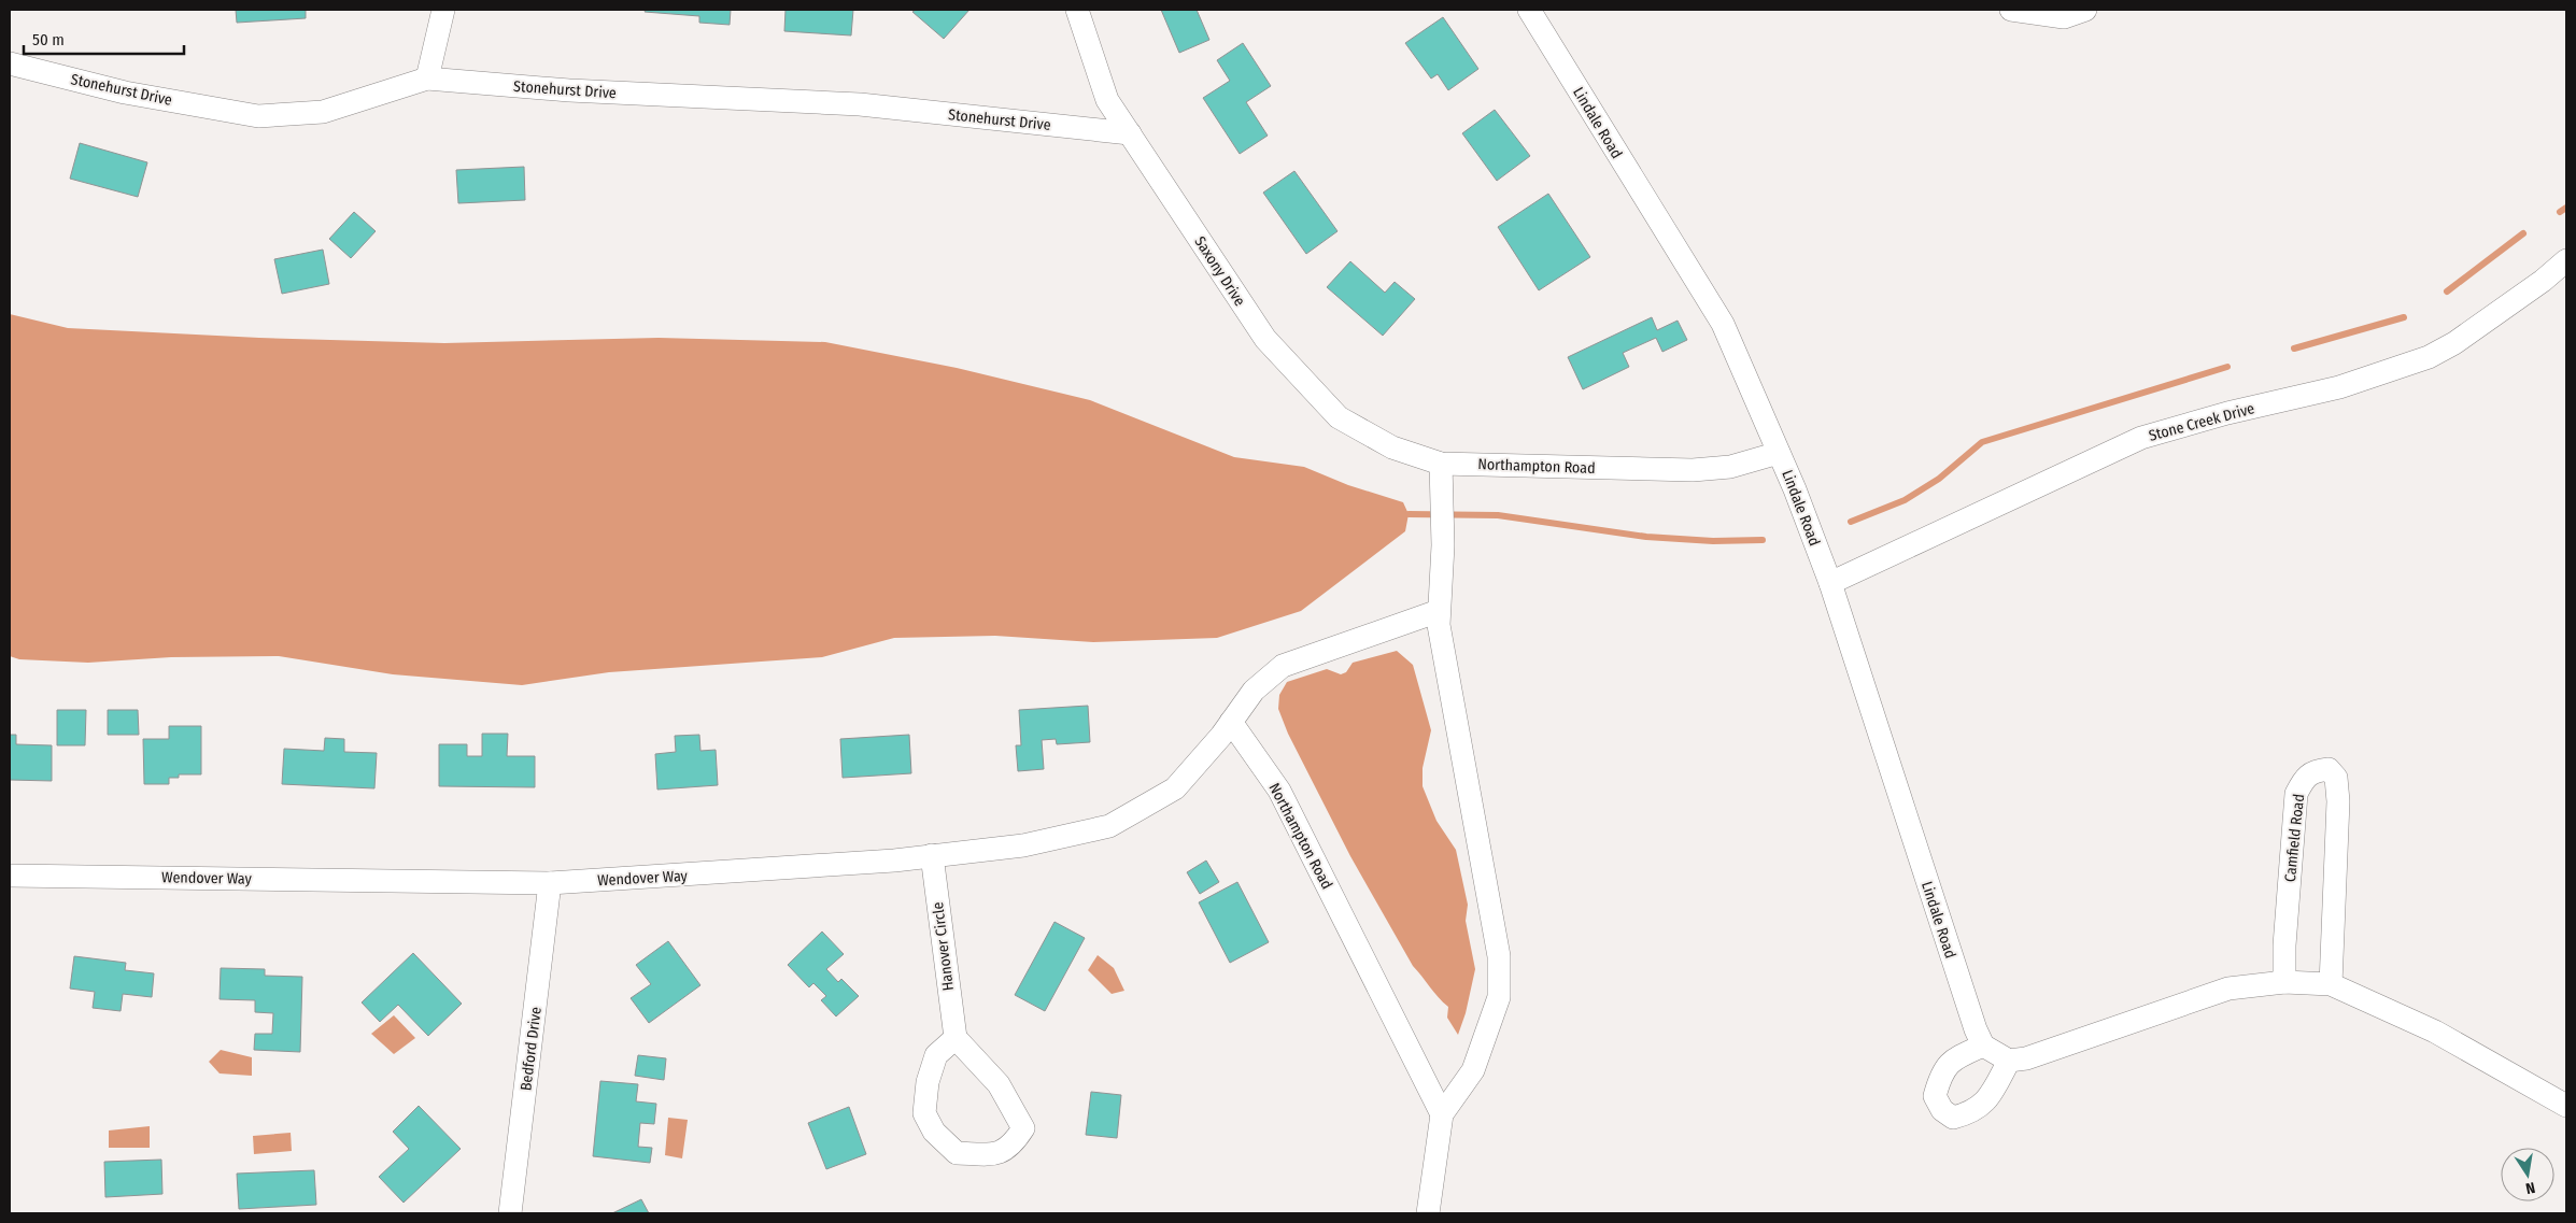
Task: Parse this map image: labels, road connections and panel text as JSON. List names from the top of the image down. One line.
{"streets":{"street":["Stonehurst Drive","Lindale Road","Saxony Drive","Stone Creek Drive","Northampton Road","Camfield Road","Wendover Way","Hanover Circle","Bedford Drive"]},"crossings":[["Stonehurst Drive","Saxony Drive"],["Lindale Road","Stone Creek Drive"],["Lindale Road","Northampton Road"],["Saxony Drive","Northampton Road"],["Northampton Road","Wendover Way"],["Wendover Way","Hanover Circle"],["Wendover Way","Bedford Drive"]],"scale_bar":"50 m","north":"bottom"}
